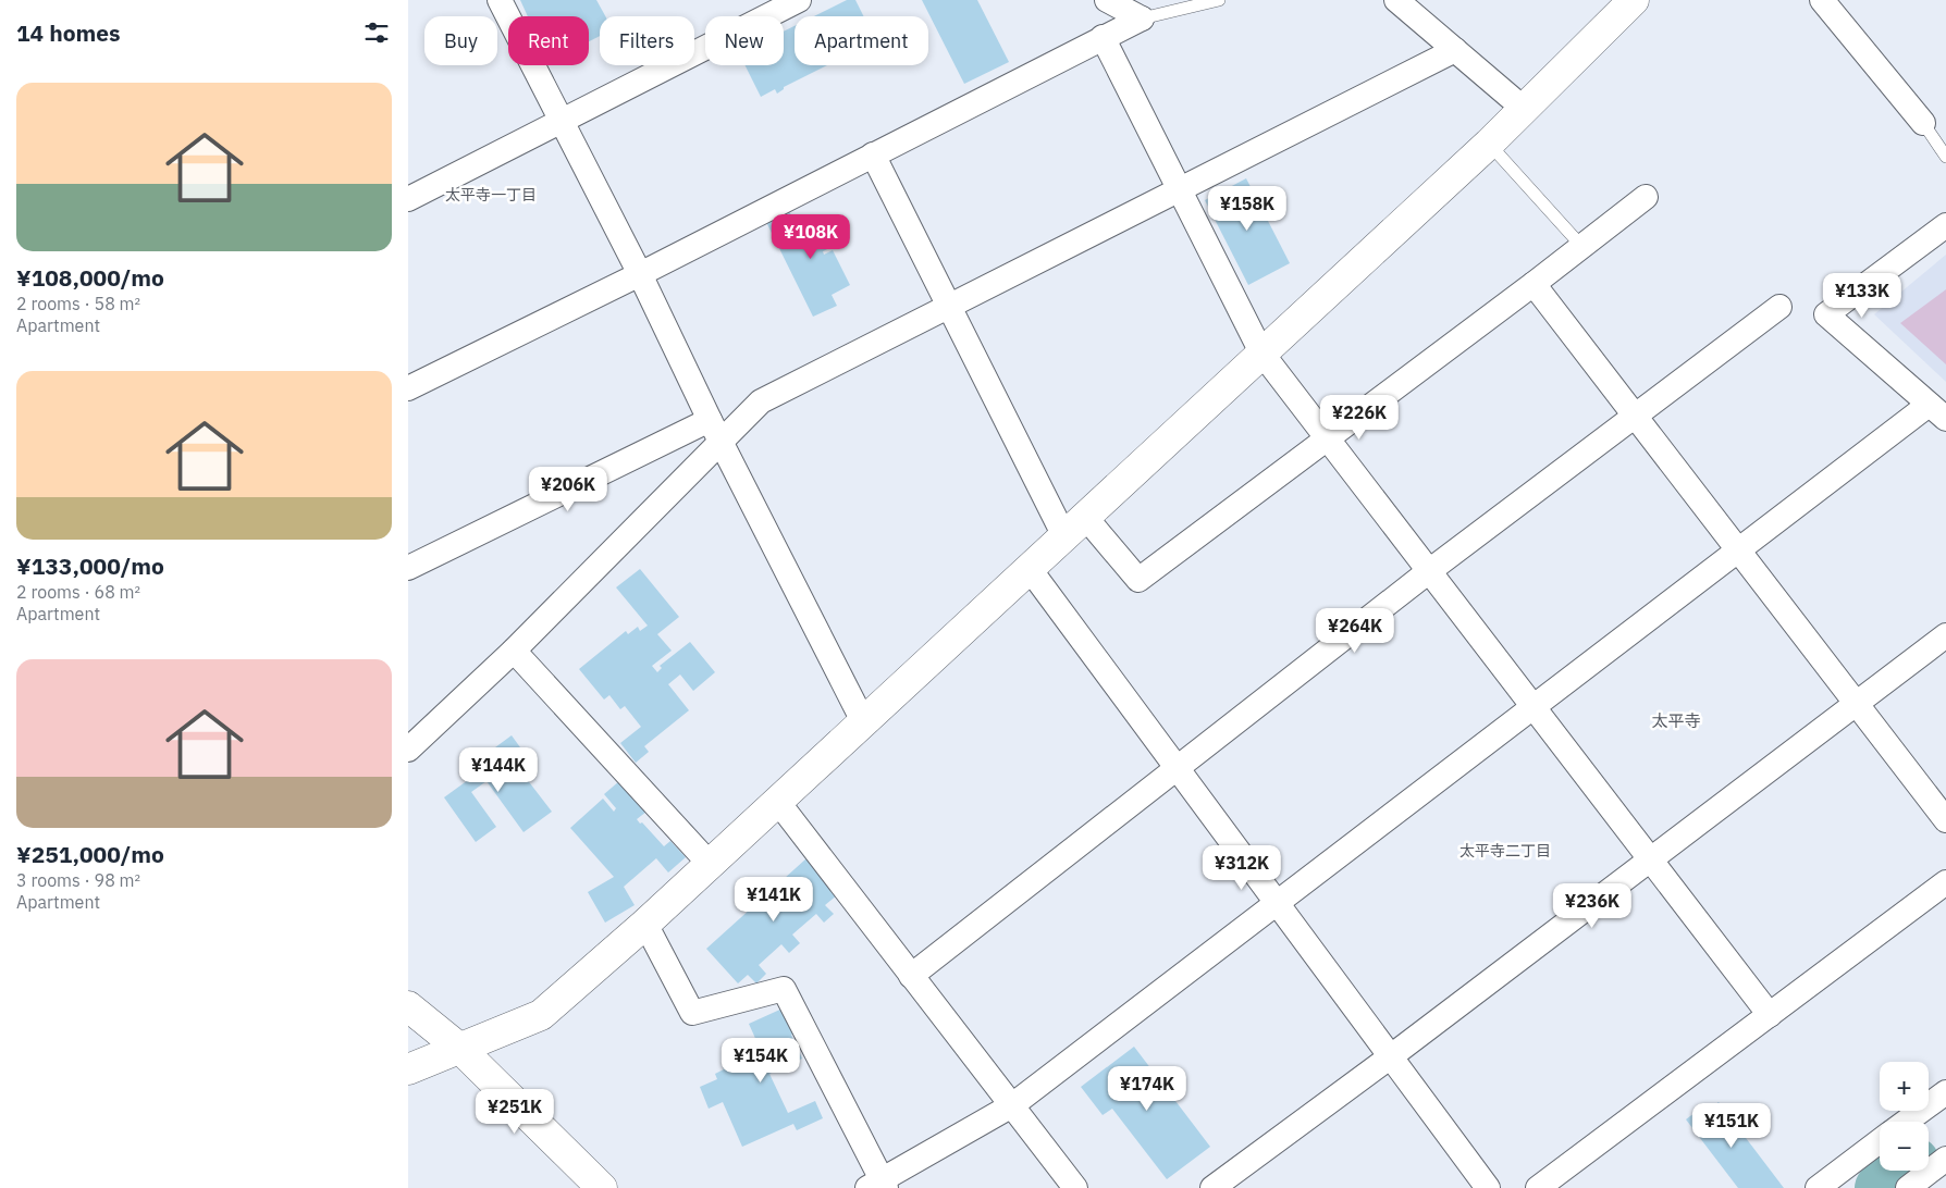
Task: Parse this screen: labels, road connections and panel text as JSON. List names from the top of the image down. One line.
{"districts":["太平寺一丁目","太平寺","太平寺二丁目"],"page":{"heading":"14 homes","chip":["Buy","Rent","Filters","New","Apartment"],"list":[{"name":"¥108,000/mo","note":"2 rooms · 58 m² · Apartment"},{"name":"¥133,000/mo","note":"2 rooms · 68 m² · Apartment"},{"name":"¥251,000/mo","note":"3 rooms · 98 m² · Apartment"}],"price":["¥158K","¥108K","¥133K","¥226K","¥206K","¥264K","¥144K","¥312K","¥141K","¥236K","¥154K","¥174K","¥251K","¥151K"],"map_buttons":["+","−"]}}
